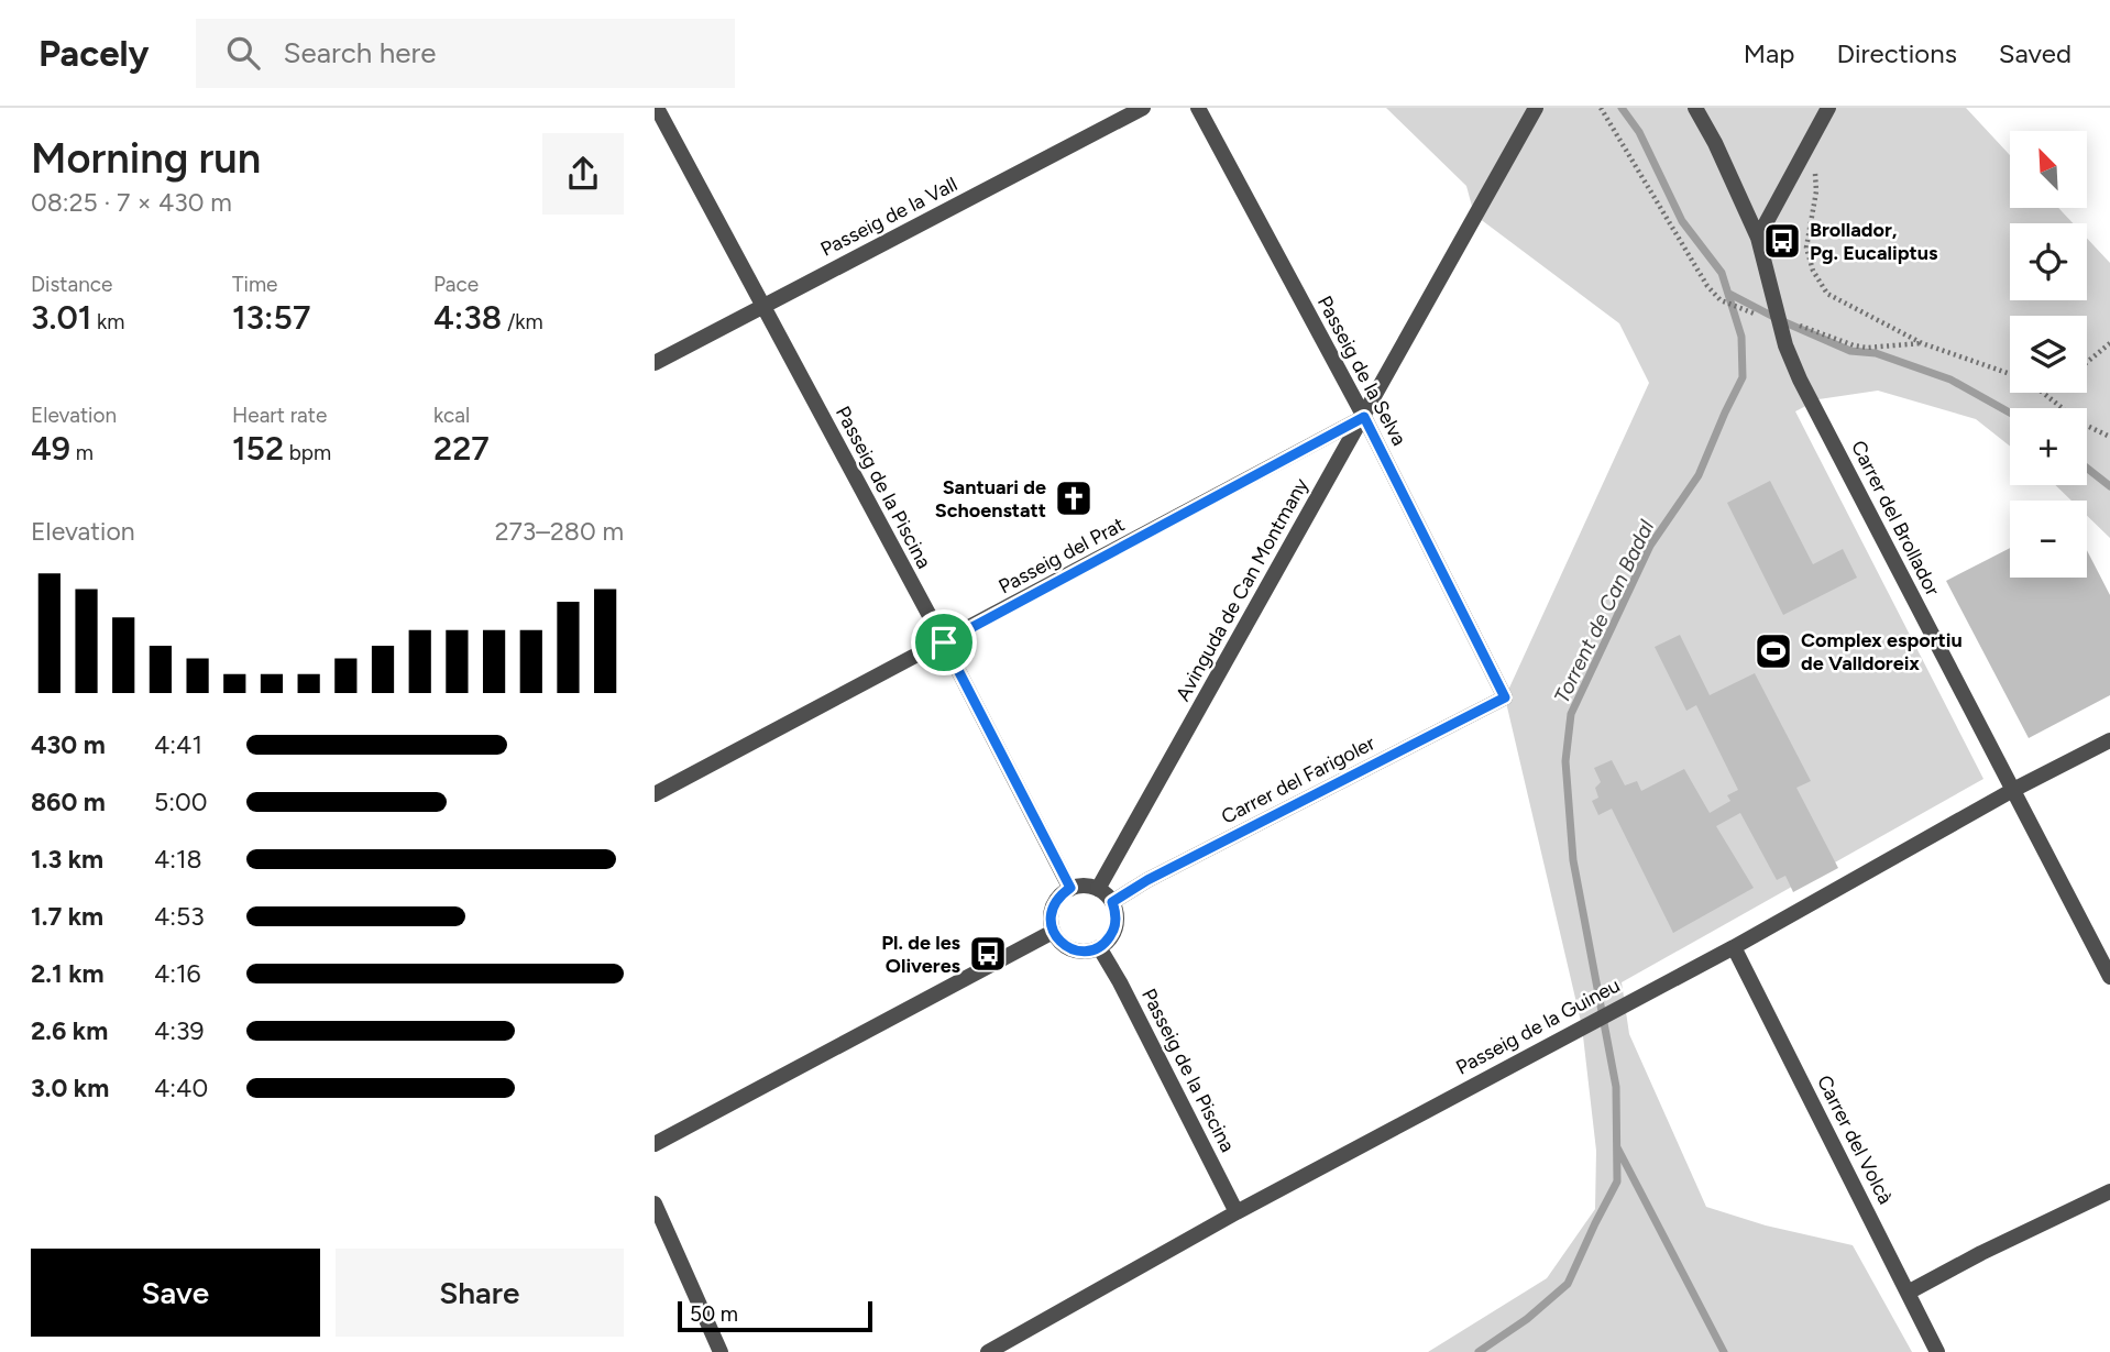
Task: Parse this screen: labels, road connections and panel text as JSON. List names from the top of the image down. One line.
{"streets":{"street":["Passeig de la Vall","Passeig de la Selva","Passeig de la Piscina","Carrer del Brollador","Passeig del Prat","Avinguda de Can Montmany","Carrer del Farigoler","Passeig de la Guineu","Carrer del Volcà"]},"crossings":[["Passeig de la Vall","Passeig de la Piscina"],["Passeig de la Selva","Passeig del Prat"],["Passeig de la Selva","Avinguda de Can Montmany"],["Passeig de la Selva","Carrer del Farigoler"],["Passeig de la Piscina","Passeig del Prat"],["Passeig de la Piscina","Avinguda de Can Montmany"],["Passeig de la Piscina","Carrer del Farigoler"],["Passeig de la Piscina","Passeig de la Guineu"],["Carrer del Brollador","Passeig de la Guineu"],["Passeig del Prat","Avinguda de Can Montmany"],["Avinguda de Can Montmany","Carrer del Farigoler"],["Passeig de la Guineu","Carrer del Volcà"]],"water":["Torrent de Can Badal"],"places":{"bus stop":["Brollador, Pg. Eucaliptus","Pl. de les Oliveres"],"church":["Santuari de Schoenstatt"],"sports":["Complex esportiu de Valldoreix"]},"scale_bar":"50 m","north":"top left","page":{"header":"Pacely","search":"Search here","nav":["Map","Directions","Saved"],"heading":["Morning run","08:25 · 7 × 430 m"],"map_buttons":["+","−"],"stats":[["Distance","3.01 km"],["Time","13:57"],["Pace","4:38 /km"],["Elevation","49 m"],["Heart rate","152 bpm"],["kcal","227"]],"chart":["Elevation","273–280 m"],"list":[{"name":"430 m","note":"4:41"},{"name":"860 m","note":"5:00"},{"name":"1.3 km","note":"4:18"},{"name":"1.7 km","note":"4:53"},{"name":"2.1 km","note":"4:16"},{"name":"2.6 km","note":"4:39"},{"name":"3.0 km","note":"4:40"}],"buttons":["Save","Share"],"scale":"50 m"}}
